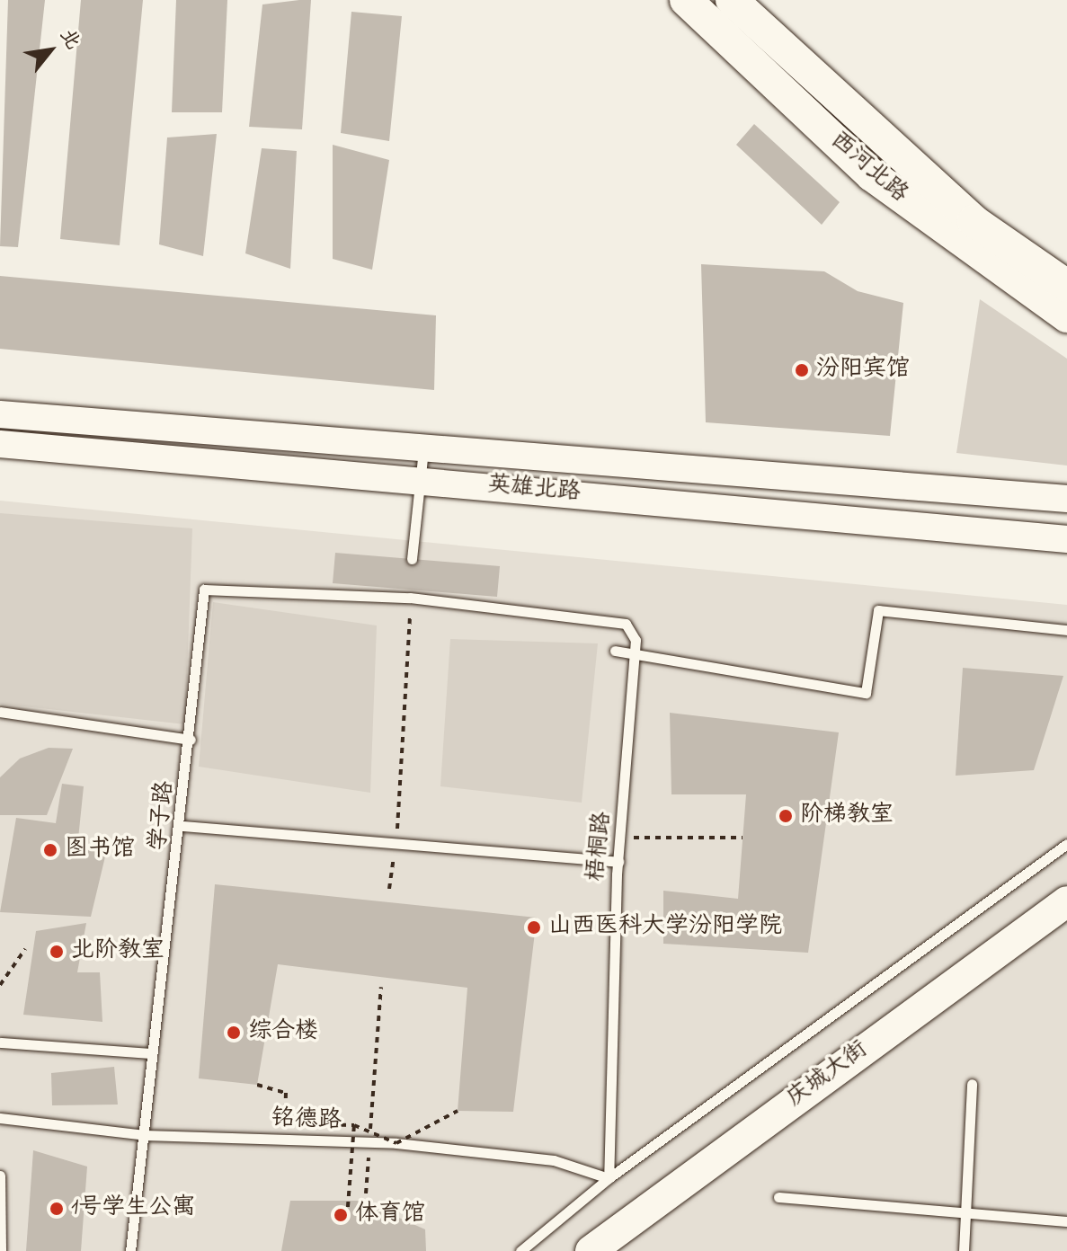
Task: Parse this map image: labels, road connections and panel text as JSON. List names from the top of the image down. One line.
{"streets":{"highway":["西河北路"],"main road":["英雄北路","庆城大街"],"lane":["学子路","梧桐路","铭德路"]},"crossings":[["学子路","梧桐路"],["学子路","铭德路"],["梧桐路","铭德路"]],"places":["汾阳宾馆","阶梯教室","图书馆","山西医科大学汾阳学院","北阶教室","综合楼","1号学生公寓","体育馆"],"north":"top right"}
